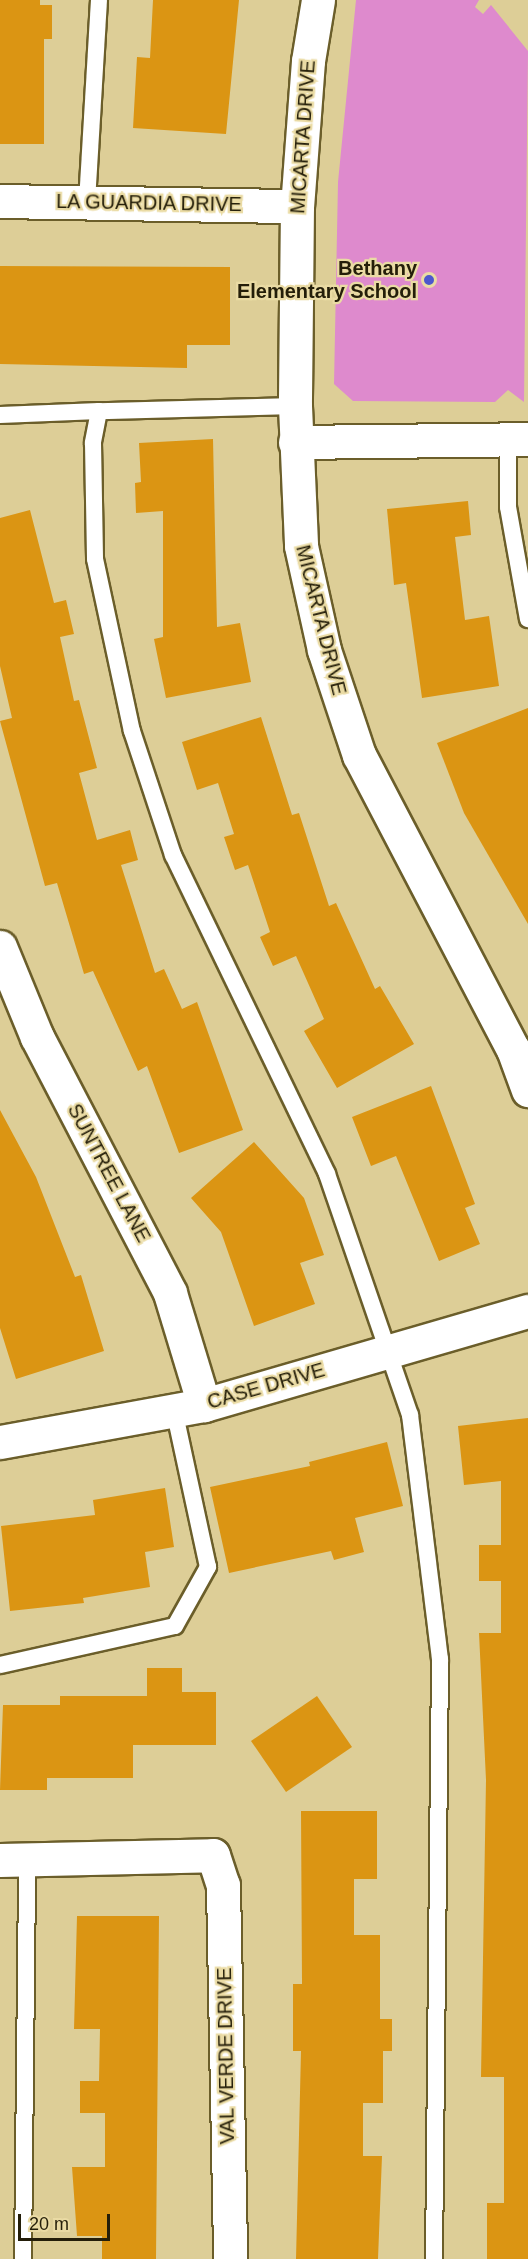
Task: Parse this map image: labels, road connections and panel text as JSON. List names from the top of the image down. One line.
{"streets":{"street":["MICARTA DRIVE","LA GUARDIA DRIVE","SUNTREE LANE","CASE DRIVE","VAL VERDE DRIVE"]},"crossings":[["MICARTA DRIVE","LA GUARDIA DRIVE"],["SUNTREE LANE","CASE DRIVE"]],"places":["Bethany Elementary School"],"scale_bar":"20 m"}
